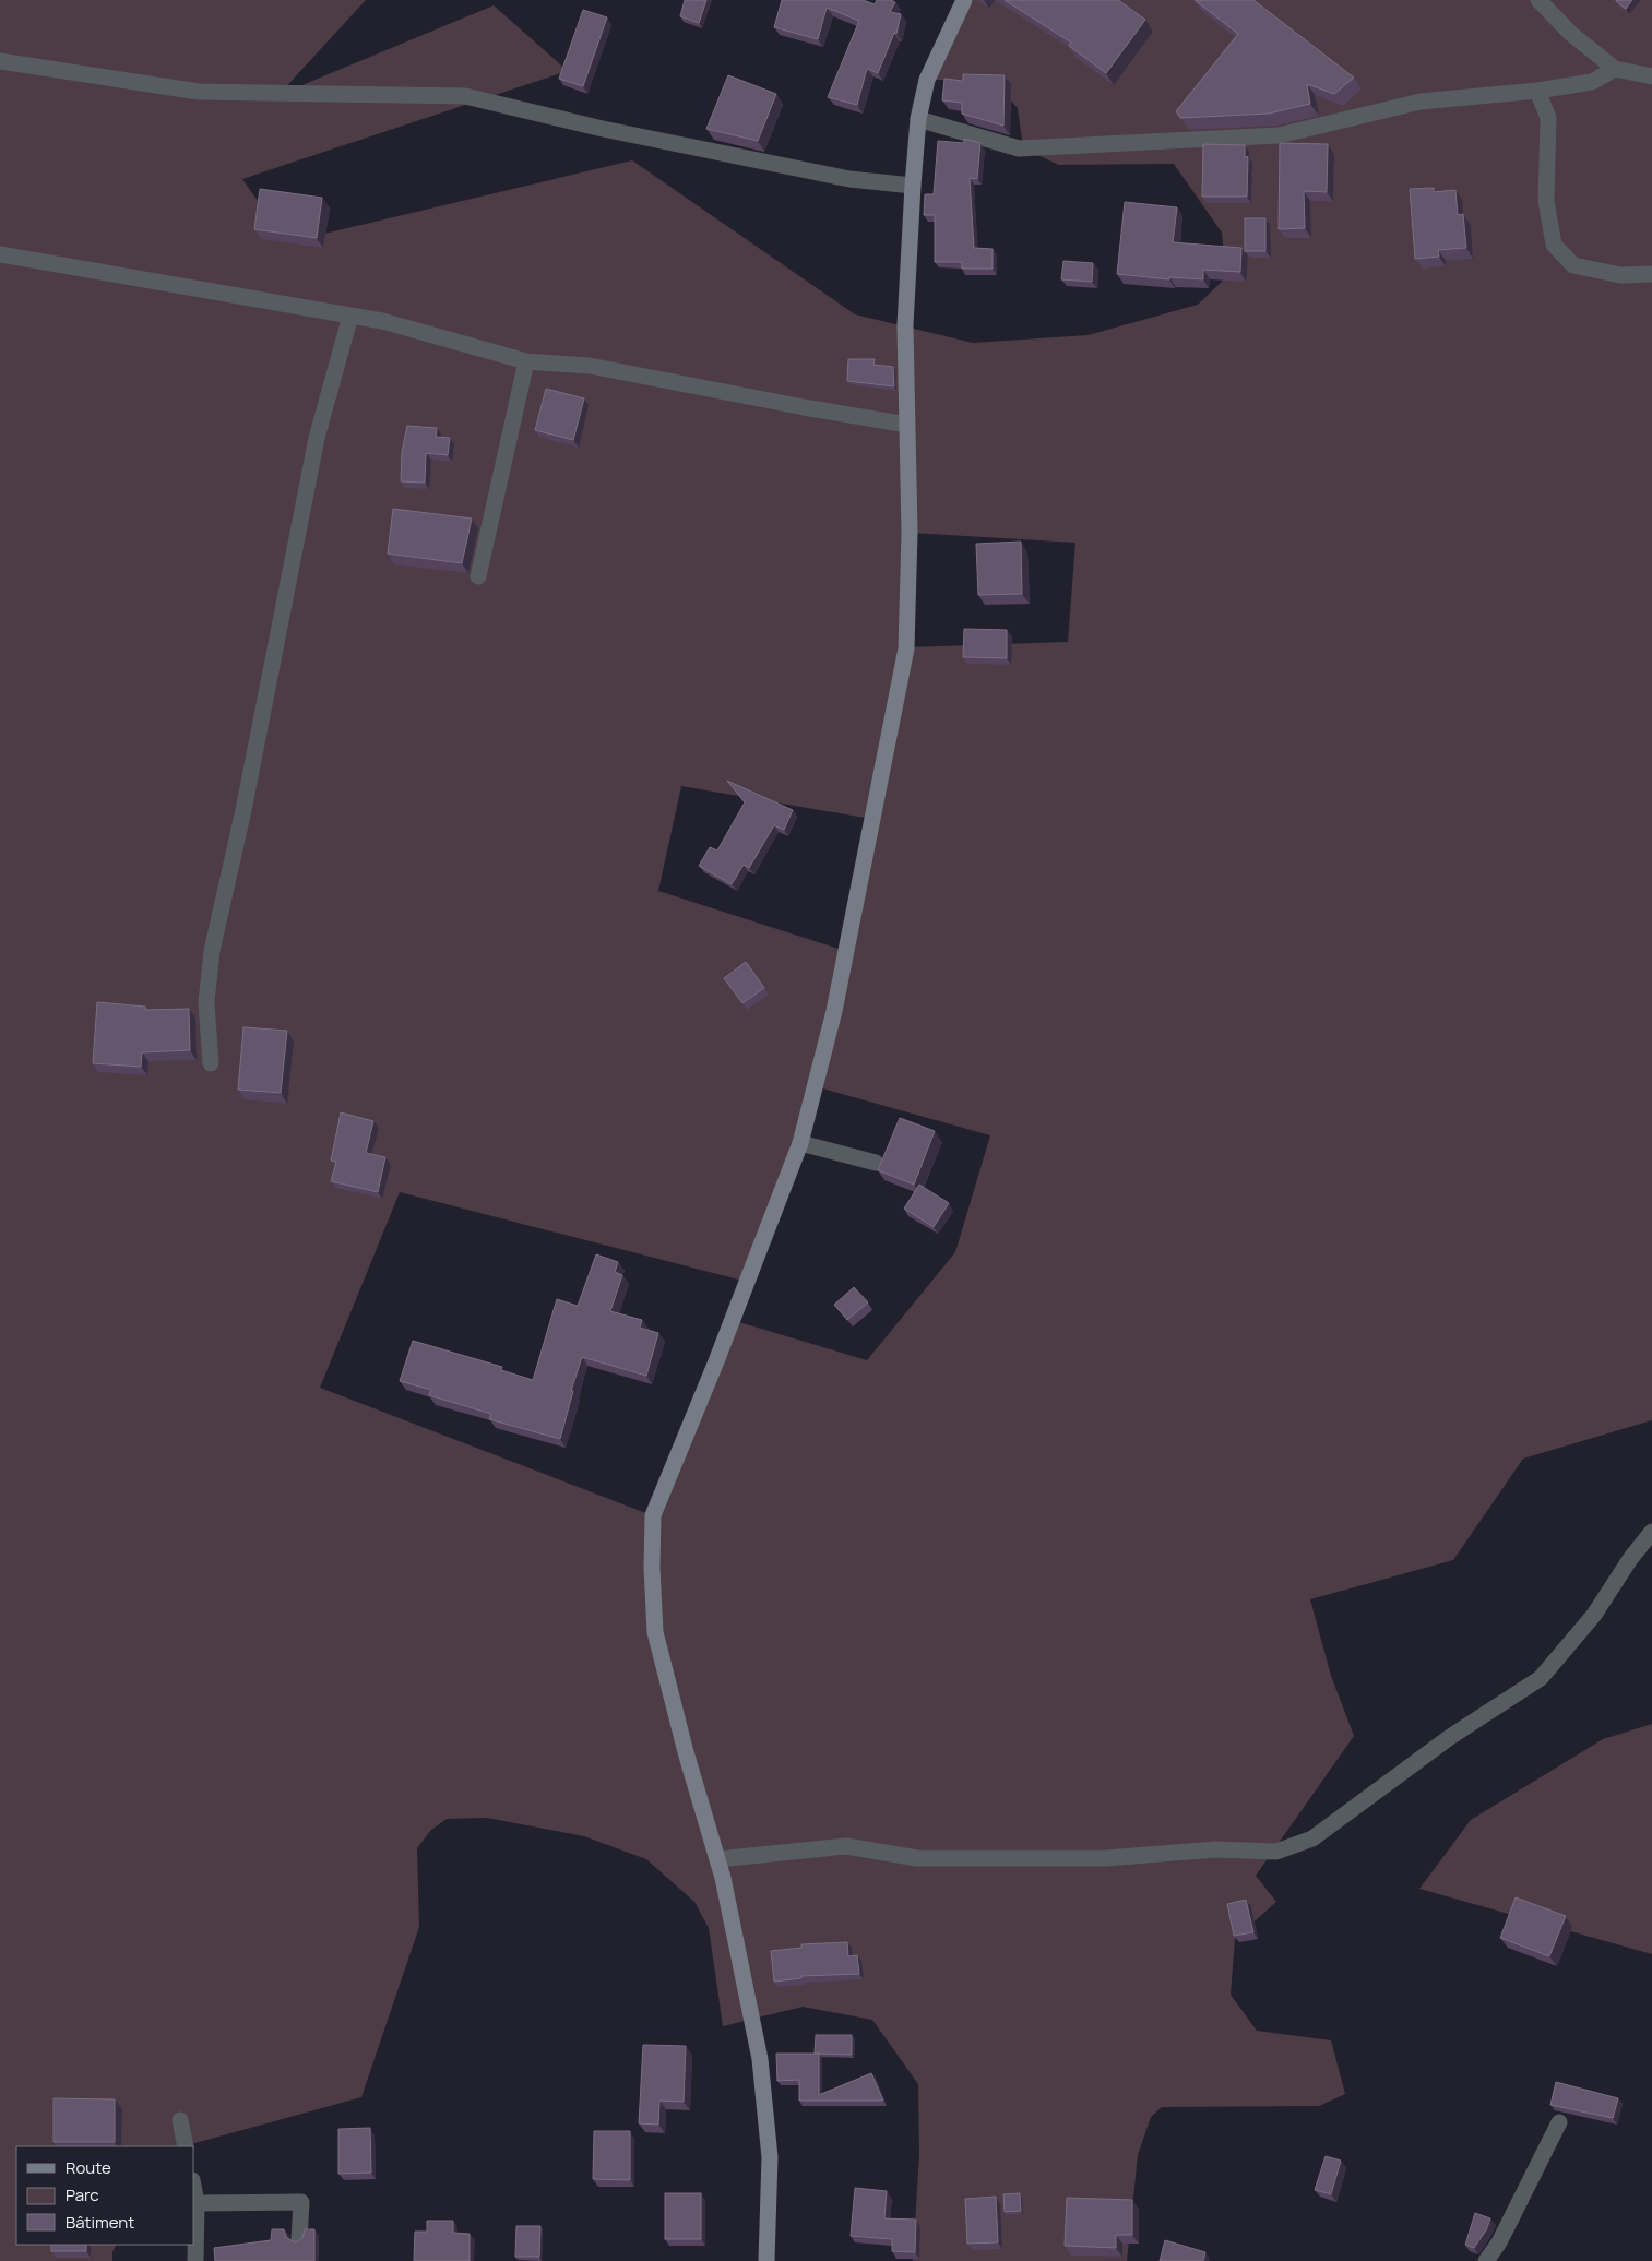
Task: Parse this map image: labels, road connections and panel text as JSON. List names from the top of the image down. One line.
{"legend":["Route","Parc","Bâtiment"]}
